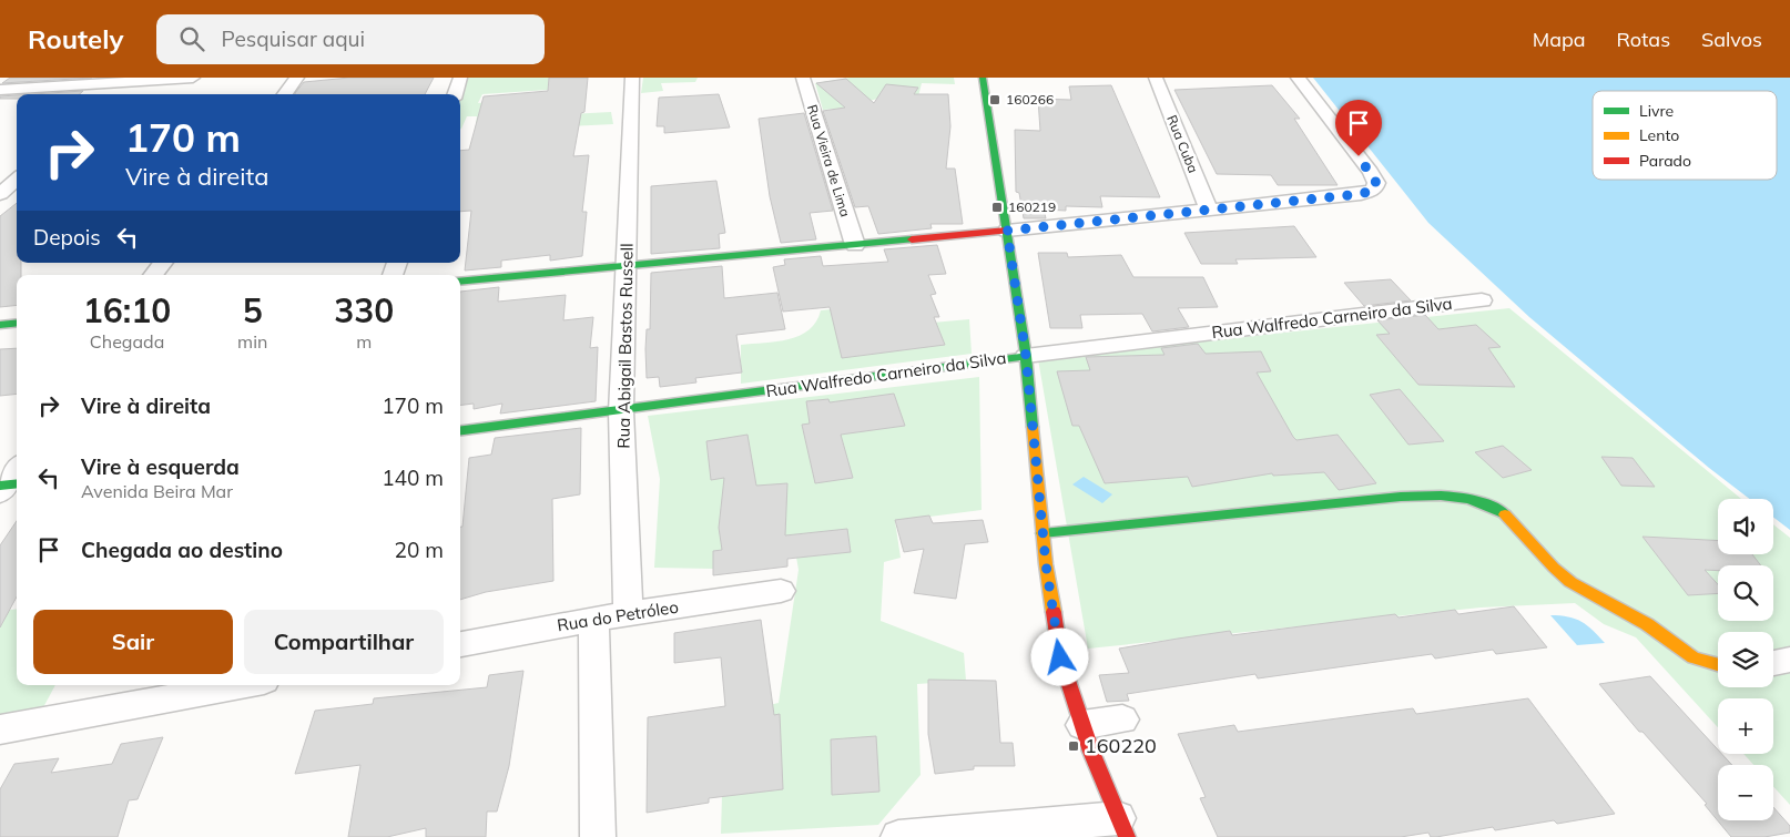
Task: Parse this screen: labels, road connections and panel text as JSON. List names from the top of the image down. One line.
{"streets":{"main road":["Rua Walfredo Carneiro da Silva"],"street":["Rua Cuba","Rua Vieira de Lima","Rua Abigail Bastos Russell","Rua do Petróleo"]},"crossings":[["Rua Walfredo Carneiro da Silva","Rua Abigail Bastos Russell"],["Rua Abigail Bastos Russell","Rua do Petróleo"]],"places":{"transit":["160266","160219","160220"]},"legend":["Livre","Lento","Parado"],"page":{"header":"Routely","search":"Pesquisar aqui","nav":["Mapa","Rotas","Salvos"],"turn":["170 m","Vire à direita"],"then":"Depois","eta":["16:10","Chegada","5","min","330","m"],"list":[{"name":"Vire à direita","value":"170 m"},{"name":"Vire à esquerda","note":"Avenida Beira Mar","value":"140 m"},{"name":"Chegada ao destino","value":"20 m"}],"map_buttons":["+","−"],"buttons":["Sair","Compartilhar"]}}
